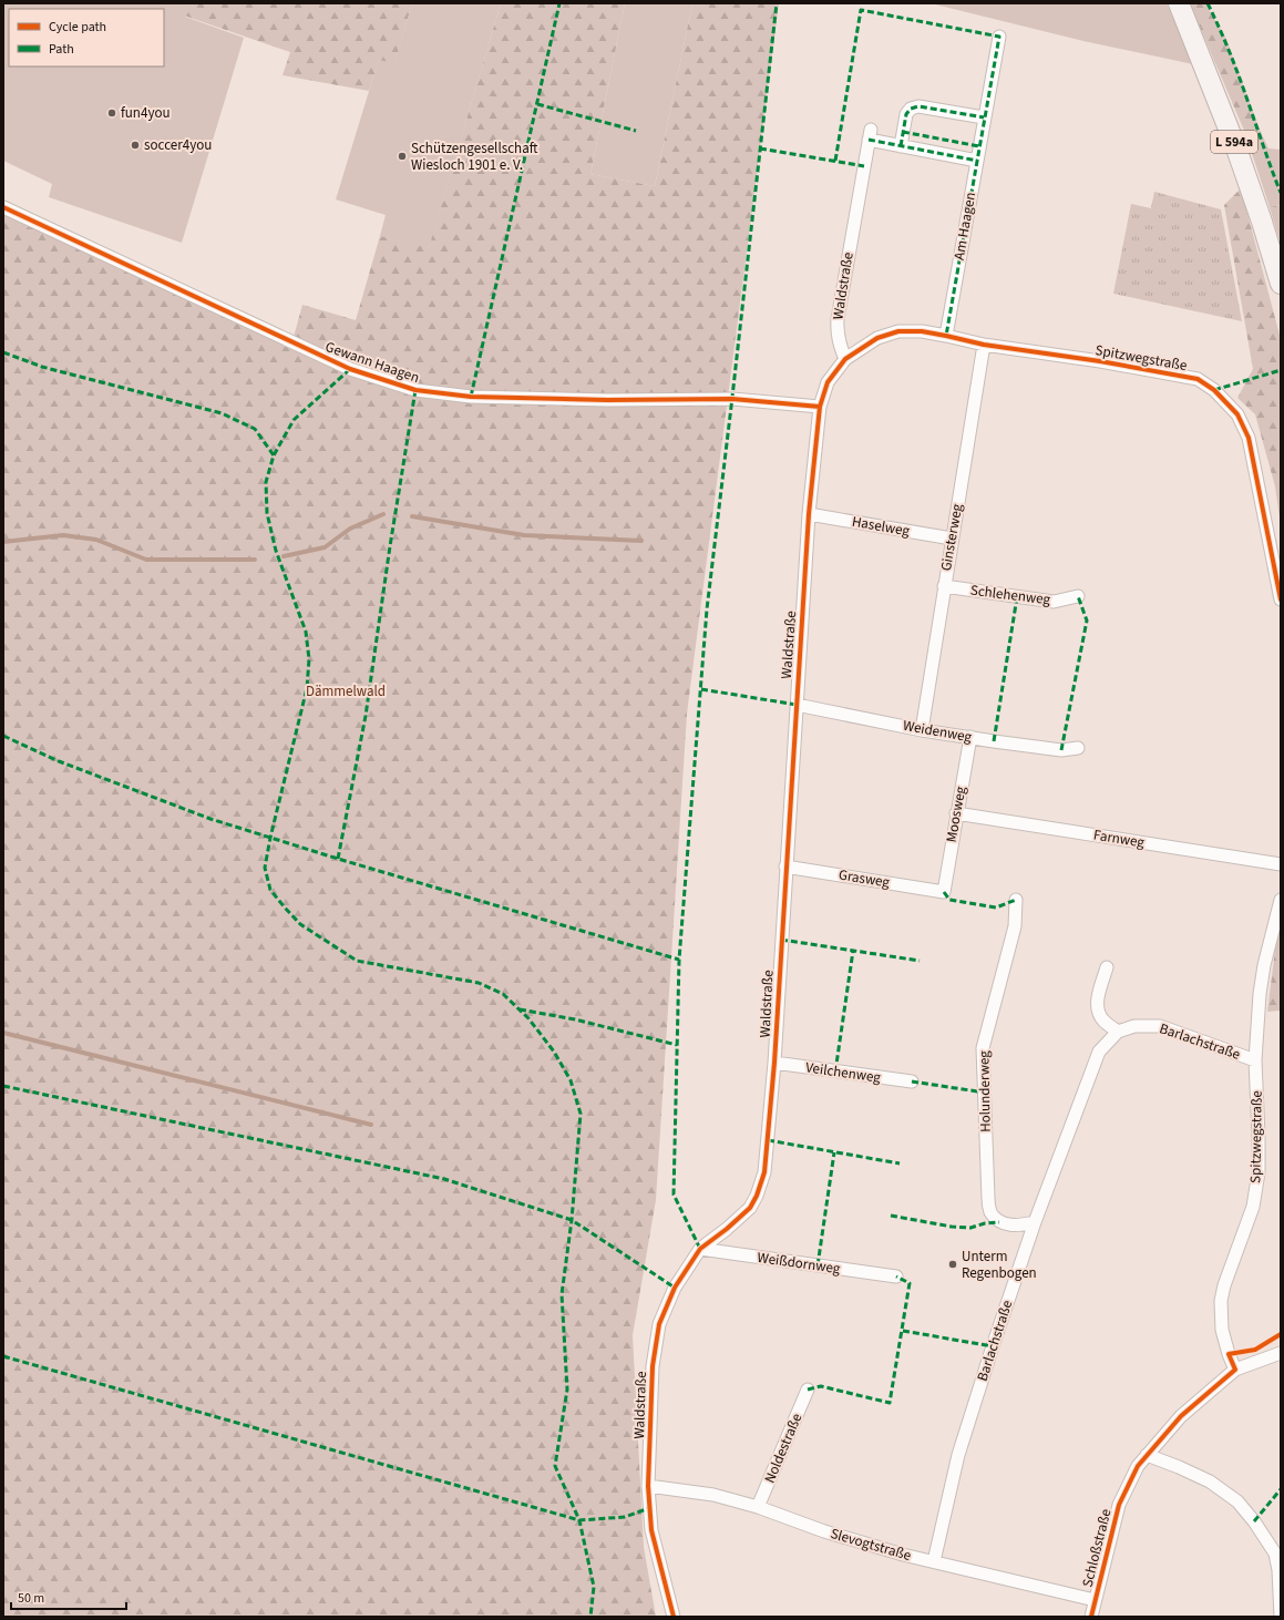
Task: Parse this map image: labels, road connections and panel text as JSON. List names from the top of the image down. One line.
{"streets":{"main road":["L 594a"],"street":["Am Haagen","Waldstraße","Spitzwegstraße","Gewann Haagen","Haselweg","Ginsterweg","Schlehenweg","Weidenweg","Moosweg","Farnweg","Grasweg","Barlachstraße","Veilchenweg","Holunderweg","Weißdornweg","Noldestraße","Slevogtstraße","Schloßstraße"]},"crossings":[["Am Haagen","Spitzwegstraße"],["Waldstraße","Spitzwegstraße"],["Waldstraße","Gewann Haagen"],["Waldstraße","Haselweg"],["Waldstraße","Weidenweg"],["Waldstraße","Grasweg"],["Waldstraße","Veilchenweg"],["Waldstraße","Weißdornweg"],["Waldstraße","Slevogtstraße"],["Spitzwegstraße","Ginsterweg"],["Spitzwegstraße","Barlachstraße"],["Spitzwegstraße","Schloßstraße"],["Haselweg","Ginsterweg"],["Ginsterweg","Schlehenweg"],["Ginsterweg","Weidenweg"],["Weidenweg","Moosweg"],["Moosweg","Farnweg"],["Moosweg","Grasweg"],["Barlachstraße","Holunderweg"],["Barlachstraße","Slevogtstraße"],["Noldestraße","Slevogtstraße"],["Slevogtstraße","Schloßstraße"]],"parks":["Dämmelwald"],"places":["fun4you","soccer4you","Schützengesellschaft Wiesloch 1901 e. V.","Unterm Regenbogen"],"legend":["Cycle path","Path"],"scale_bar":"50 m"}
